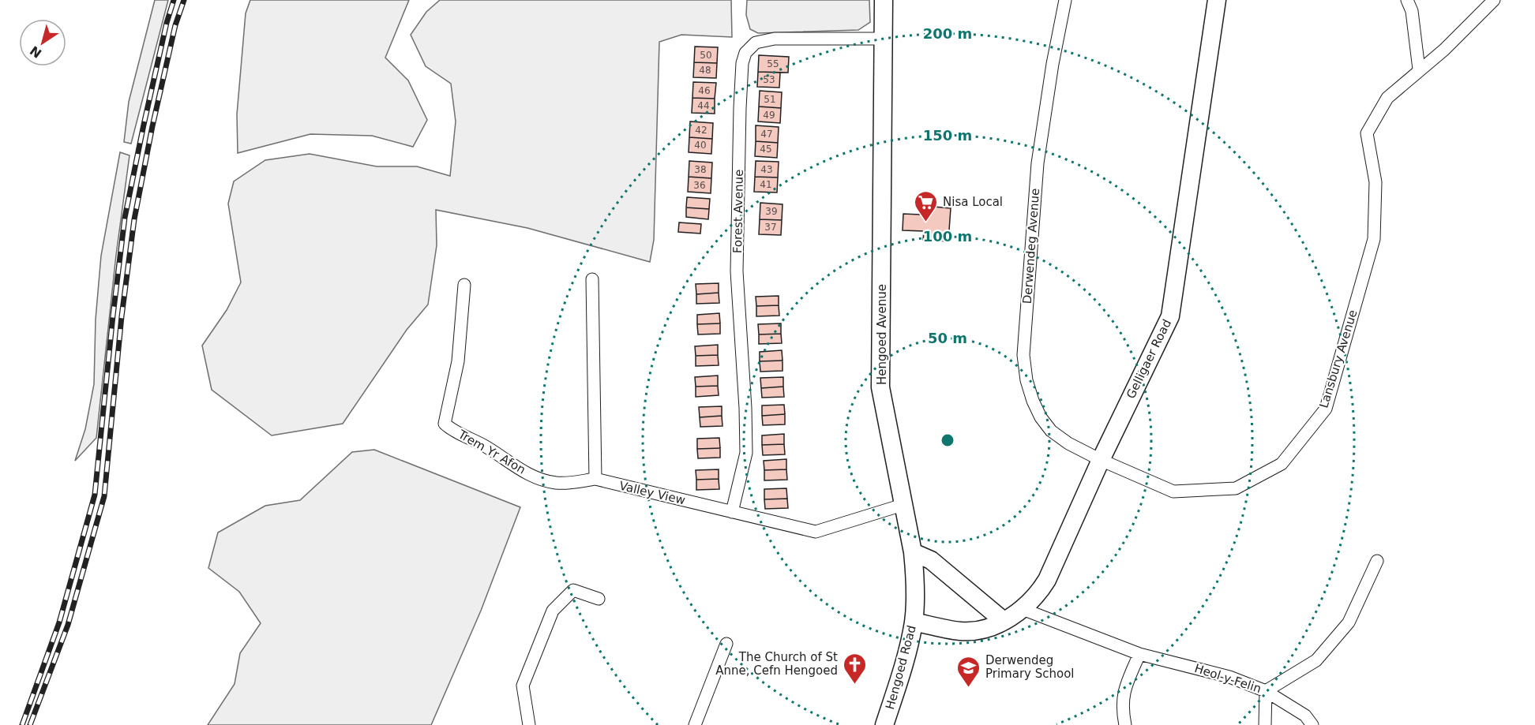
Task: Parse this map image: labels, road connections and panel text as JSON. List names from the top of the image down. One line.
{"streets":{"street":["Forest Avenue","Derwendeg Avenue","Hengoed Avenue","Gelligaer Road","Lansbury Avenue","Trem Yr Afon","Valley View","Hengoed Road","Heol-y-Felin"]},"crossings":[["Forest Avenue","Hengoed Avenue"],["Forest Avenue","Valley View"],["Derwendeg Avenue","Gelligaer Road"],["Derwendeg Avenue","Lansbury Avenue"],["Hengoed Avenue","Valley View"],["Hengoed Avenue","Hengoed Road"],["Gelligaer Road","Lansbury Avenue"],["Gelligaer Road","Hengoed Road"],["Gelligaer Road","Heol-y-Felin"],["Trem Yr Afon","Valley View"]],"places":{"supermarket":["Nisa Local"],"church":["The Church of St Anne, Cefn Hengoed"],"school or university":["Derwendeg Primary School"]},"house_numbers":["50","55","48","53","46","51","44","49","42","47","40","45","38","43","41","36","39","37"],"north":"bottom left","rings":["200 m","150 m","100 m","50 m"]}
